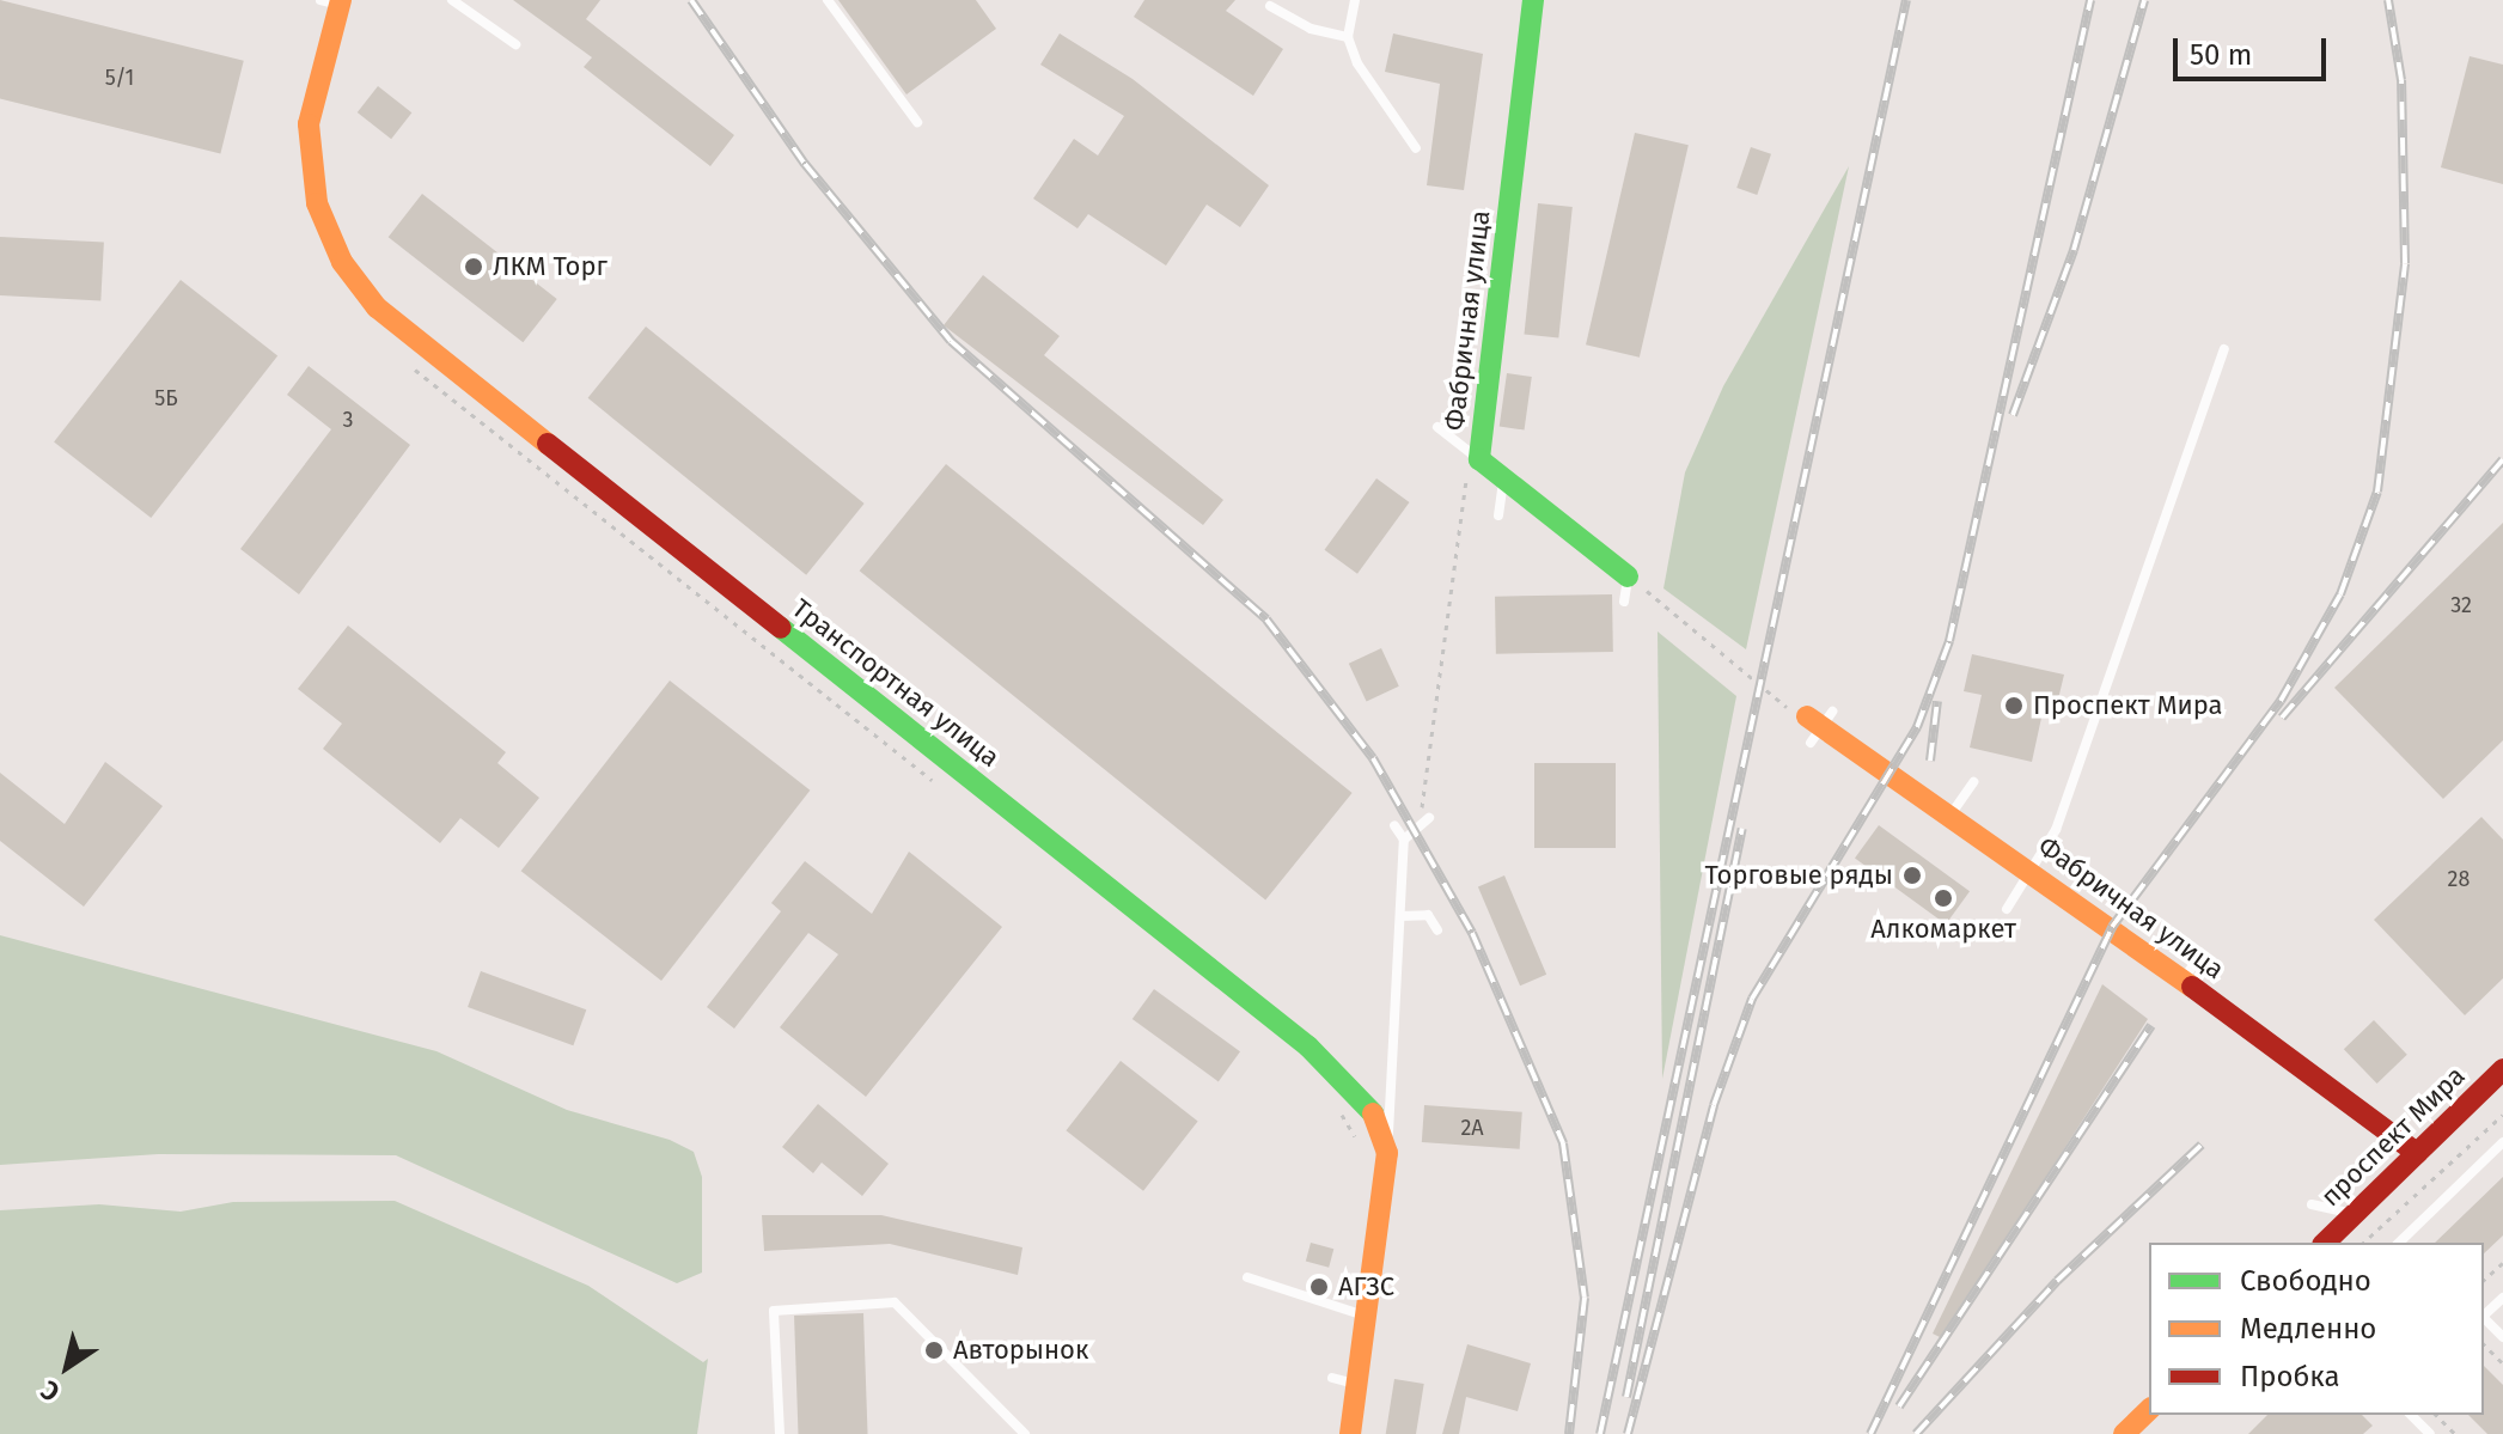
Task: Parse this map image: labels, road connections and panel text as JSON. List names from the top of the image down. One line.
{"streets":{"street":["Фабричная улица","Транспортная улица","проспект Мира"]},"crossings":[["Фабричная улица","проспект Мира"]],"places":["ЛКМ Торг","Проспект Мира","Торговые ряды","Алкомаркет","АГЗС","Авторынок"],"house_numbers":["5/1","5Б","3","32","28","2А"],"legend":["Свободно","Медленно","Пробка"],"scale_bar":"50 m","north":"bottom left"}
